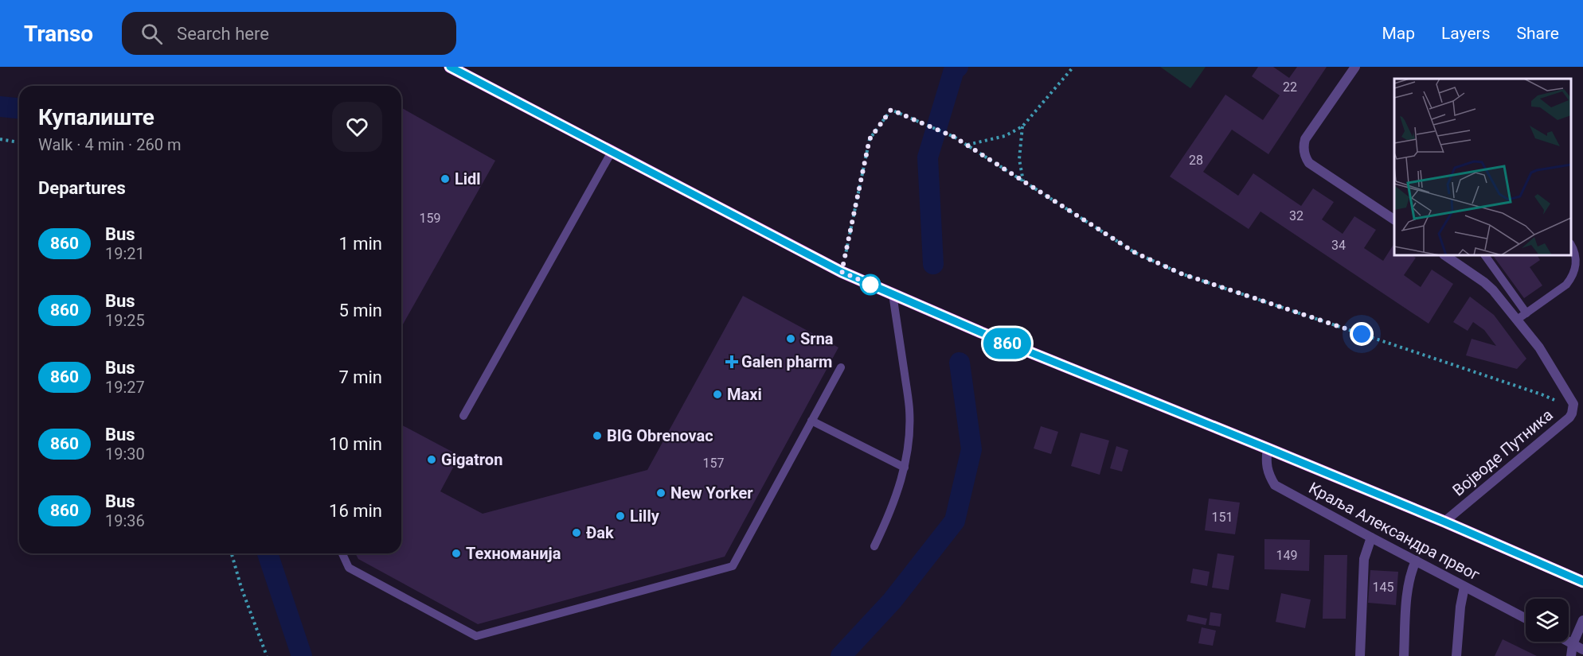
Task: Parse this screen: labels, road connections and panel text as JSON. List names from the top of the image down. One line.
{"streets":{"street":["Војводе Путника","Краља Александра првог"]},"places":{"other":["Lidl","Srna","Maxi","BIG Obrenovac","Gigatron","New Yorker","Lilly","Đak","Техноманија"],"health":["Galen pharm"]},"lines":["bus line 860"],"house_numbers":["22","28","32","159","34","157","151","149","145"],"page":{"header":"Transo","search":"Search here","nav":["Map","Layers","Share"],"on_map":"860","heading":[["Купалиште","Walk · 4 min · 260 m"],"Departures"],"list":[{"mark":"860","name":"Bus","note":"19:21","value":"1 min"},{"mark":"860","name":"Bus","note":"19:25","value":"5 min"},{"mark":"860","name":"Bus","note":"19:27","value":"7 min"},{"mark":"860","name":"Bus","note":"19:30","value":"10 min"},{"mark":"860","name":"Bus","note":"19:36","value":"16 min"}]}}
